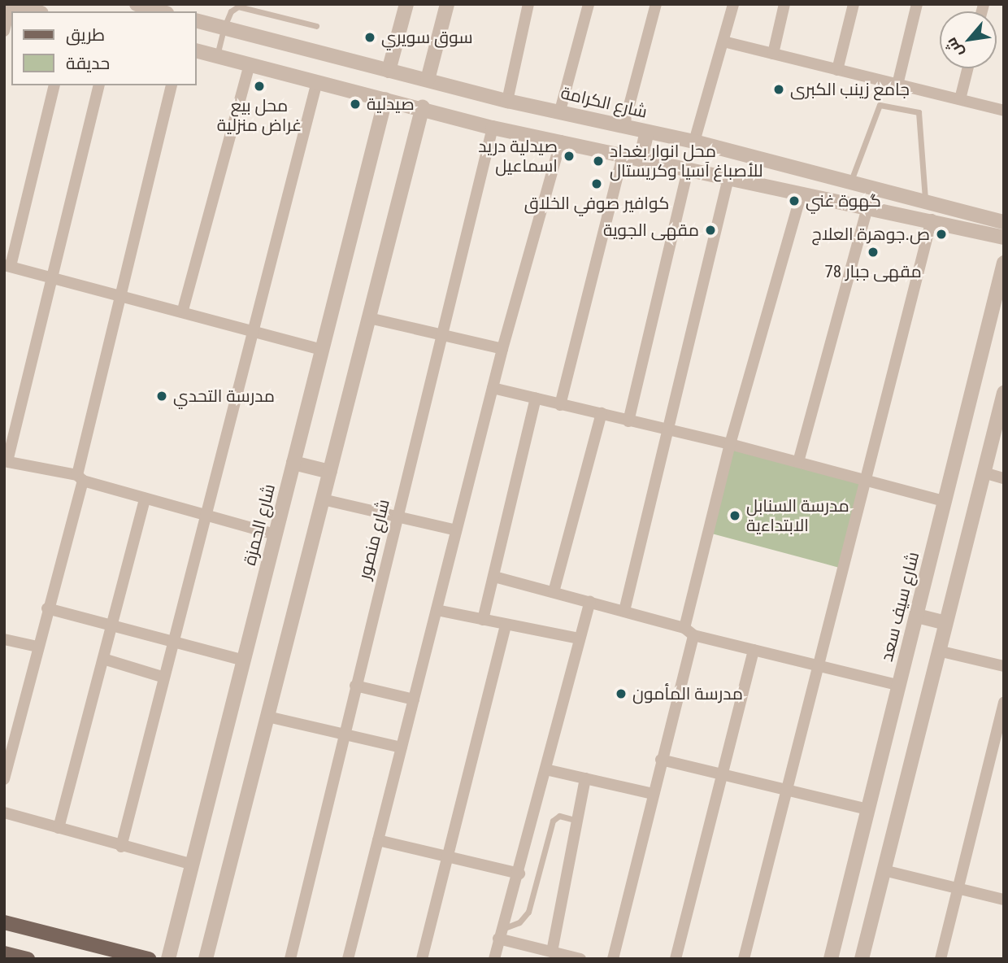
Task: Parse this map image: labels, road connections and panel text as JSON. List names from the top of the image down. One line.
{"streets":{"street":["شارع الكرامة","شارع الحمزة","شارع منصور","شارع سيف سعد"]},"places":["سوق سويري","محل بيع غراض منزلية","جامع زينب الكبرى","صيدلية","صيدلية دريد اسماعيل","محل انوار بغداد للأصباغ آسيا وكريستال","كوافير صوفي الخلاق","گهوة غني","مقهى الجوية","ص.جوهرة العلاج","مقهى جبار 78","مدرسة التحدي","مدرسة السنابل الابتداءية","مدرسة المأمون"],"legend":["طريق","حديقة"],"north":"bottom left"}
